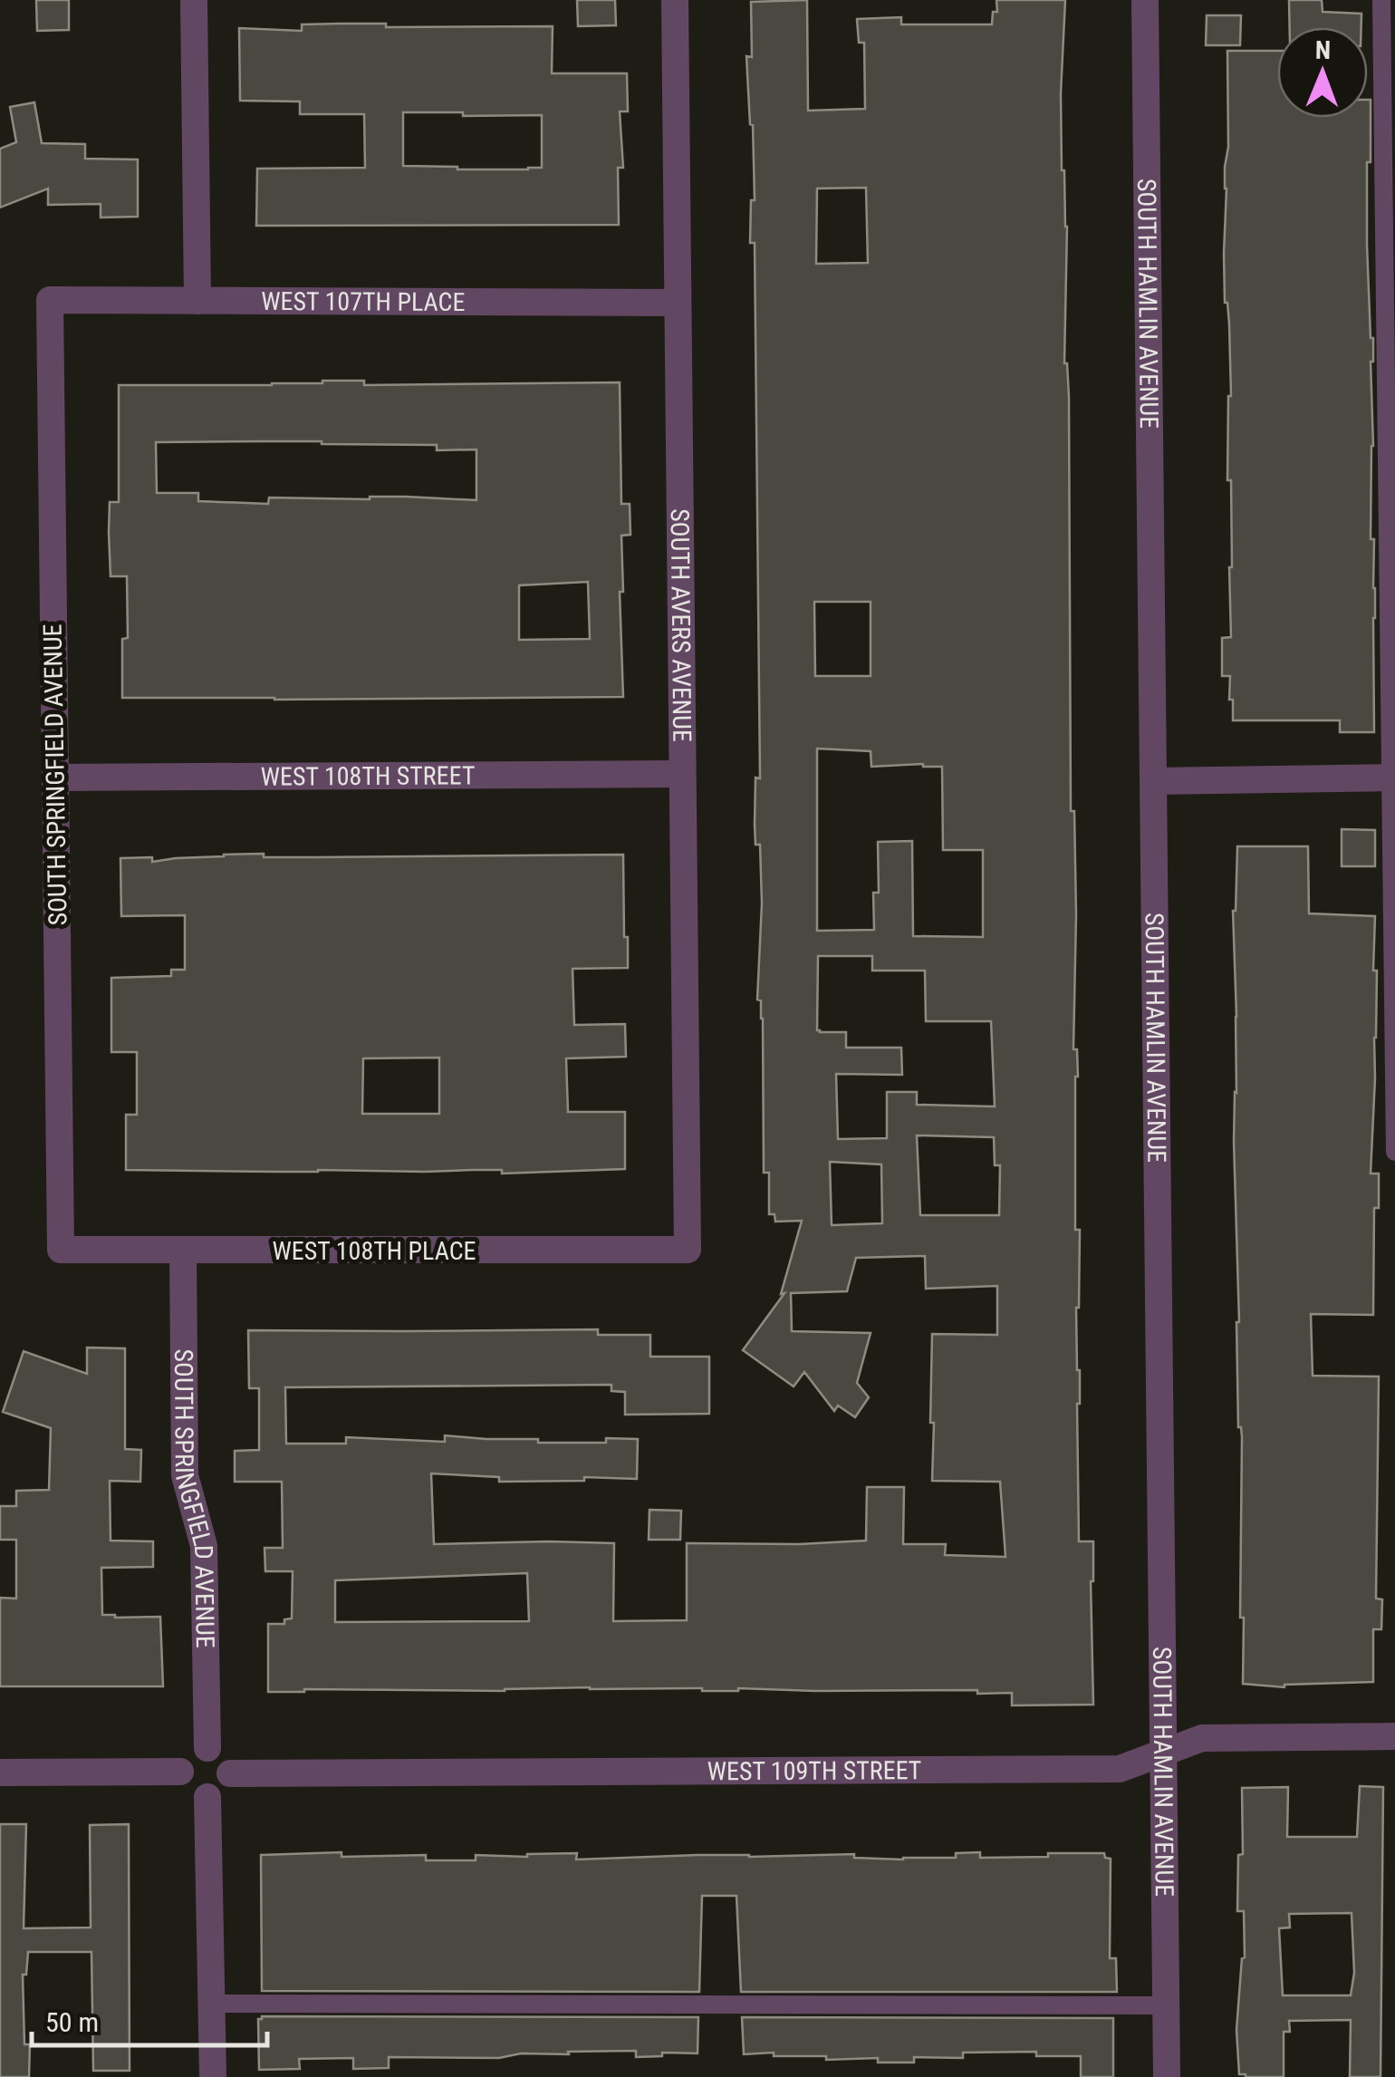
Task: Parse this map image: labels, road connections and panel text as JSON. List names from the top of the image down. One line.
{"streets":{"street":["WEST 107TH PLACE","SOUTH HAMLIN AVENUE","SOUTH AVERS AVENUE","SOUTH SPRINGFIELD AVENUE","WEST 108TH STREET","WEST 108TH PLACE","WEST 109TH STREET"]},"crossings":[["WEST 107TH PLACE","SOUTH AVERS AVENUE"],["WEST 107TH PLACE","SOUTH SPRINGFIELD AVENUE"],["SOUTH HAMLIN AVENUE","WEST 109TH STREET"],["SOUTH AVERS AVENUE","WEST 108TH STREET"],["SOUTH AVERS AVENUE","WEST 108TH PLACE"],["SOUTH SPRINGFIELD AVENUE","WEST 108TH STREET"],["SOUTH SPRINGFIELD AVENUE","WEST 108TH PLACE"],["SOUTH SPRINGFIELD AVENUE","WEST 109TH STREET"]],"scale_bar":"50 m","north":"top"}
